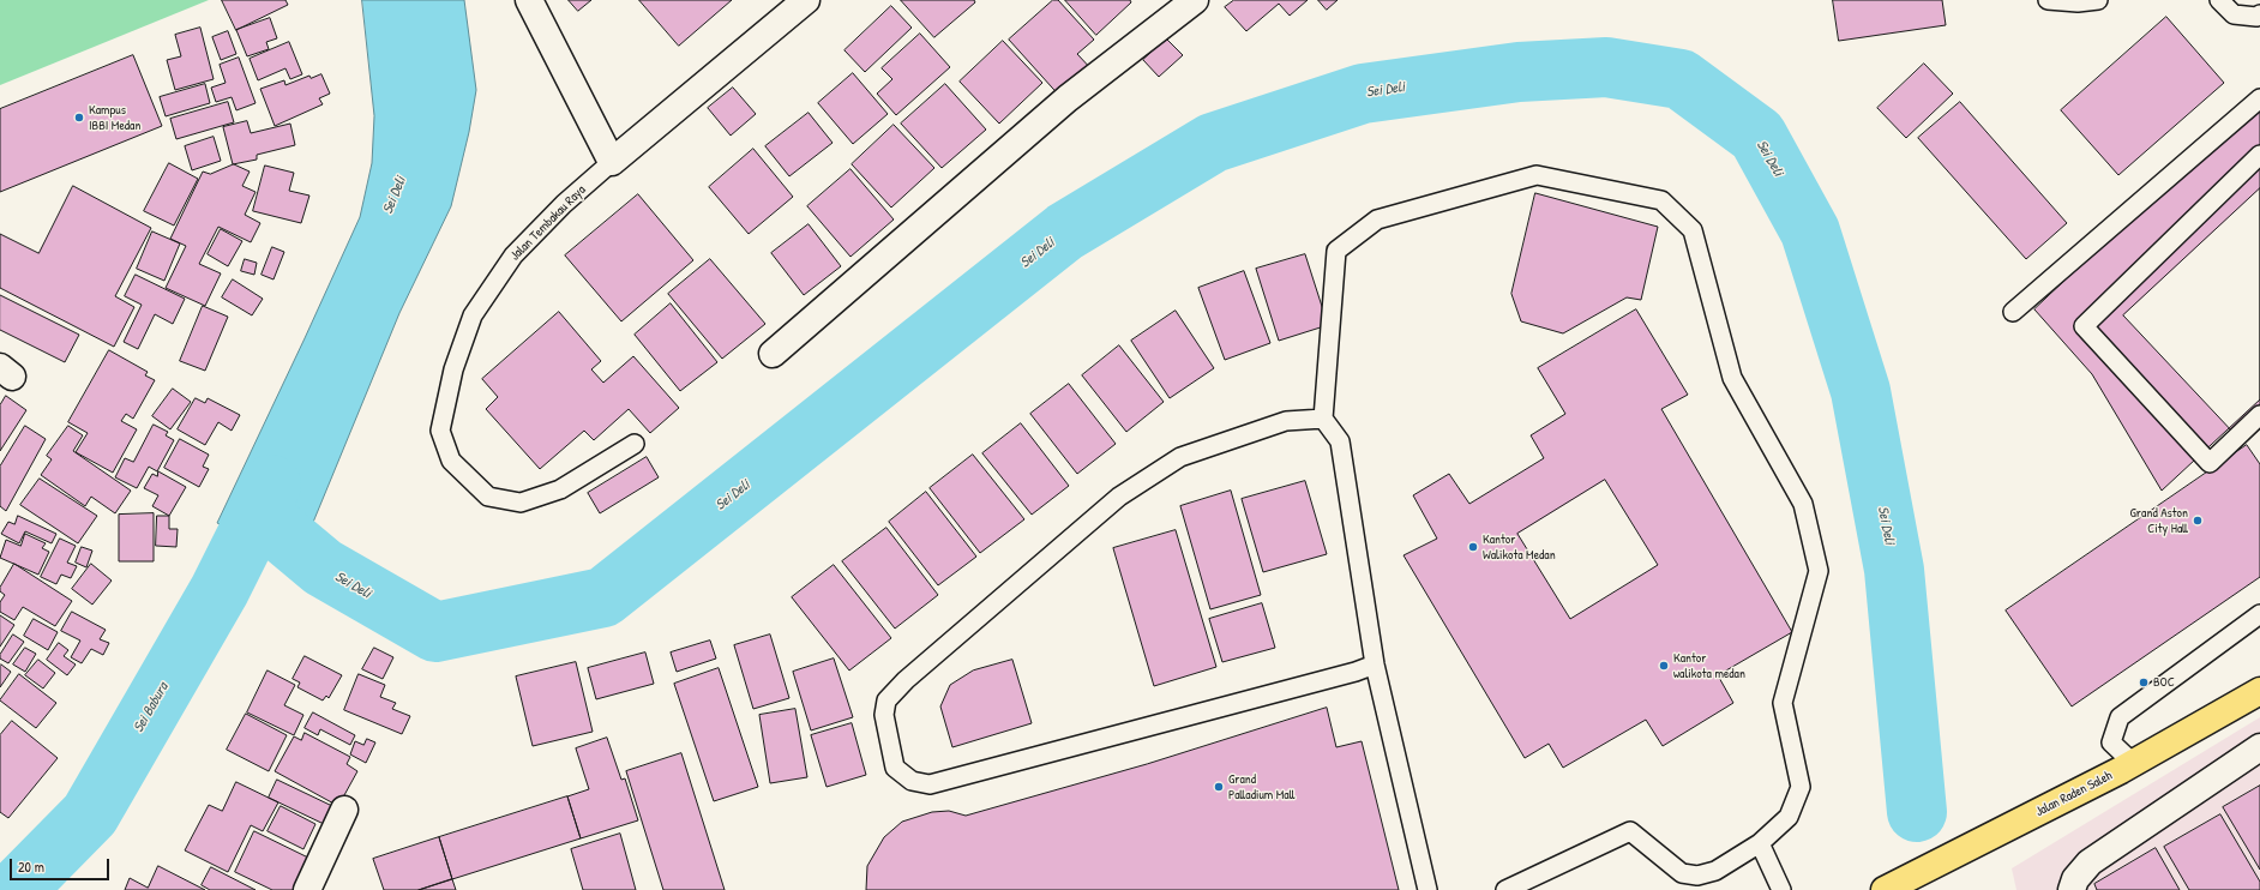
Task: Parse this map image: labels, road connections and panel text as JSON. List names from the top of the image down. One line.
{"streets":{"main road":["Jalan Raden Saleh"],"street":["Jalan Tembakau Raya"]},"water":["Sei Deli","Sei Babura"],"places":["Kampus IBBI Medan","Grand Aston City Hall","Kantor Walikota Medan","Kantor walikota medan","BOC","Grand Palladium Mall"],"scale_bar":"20 m"}
